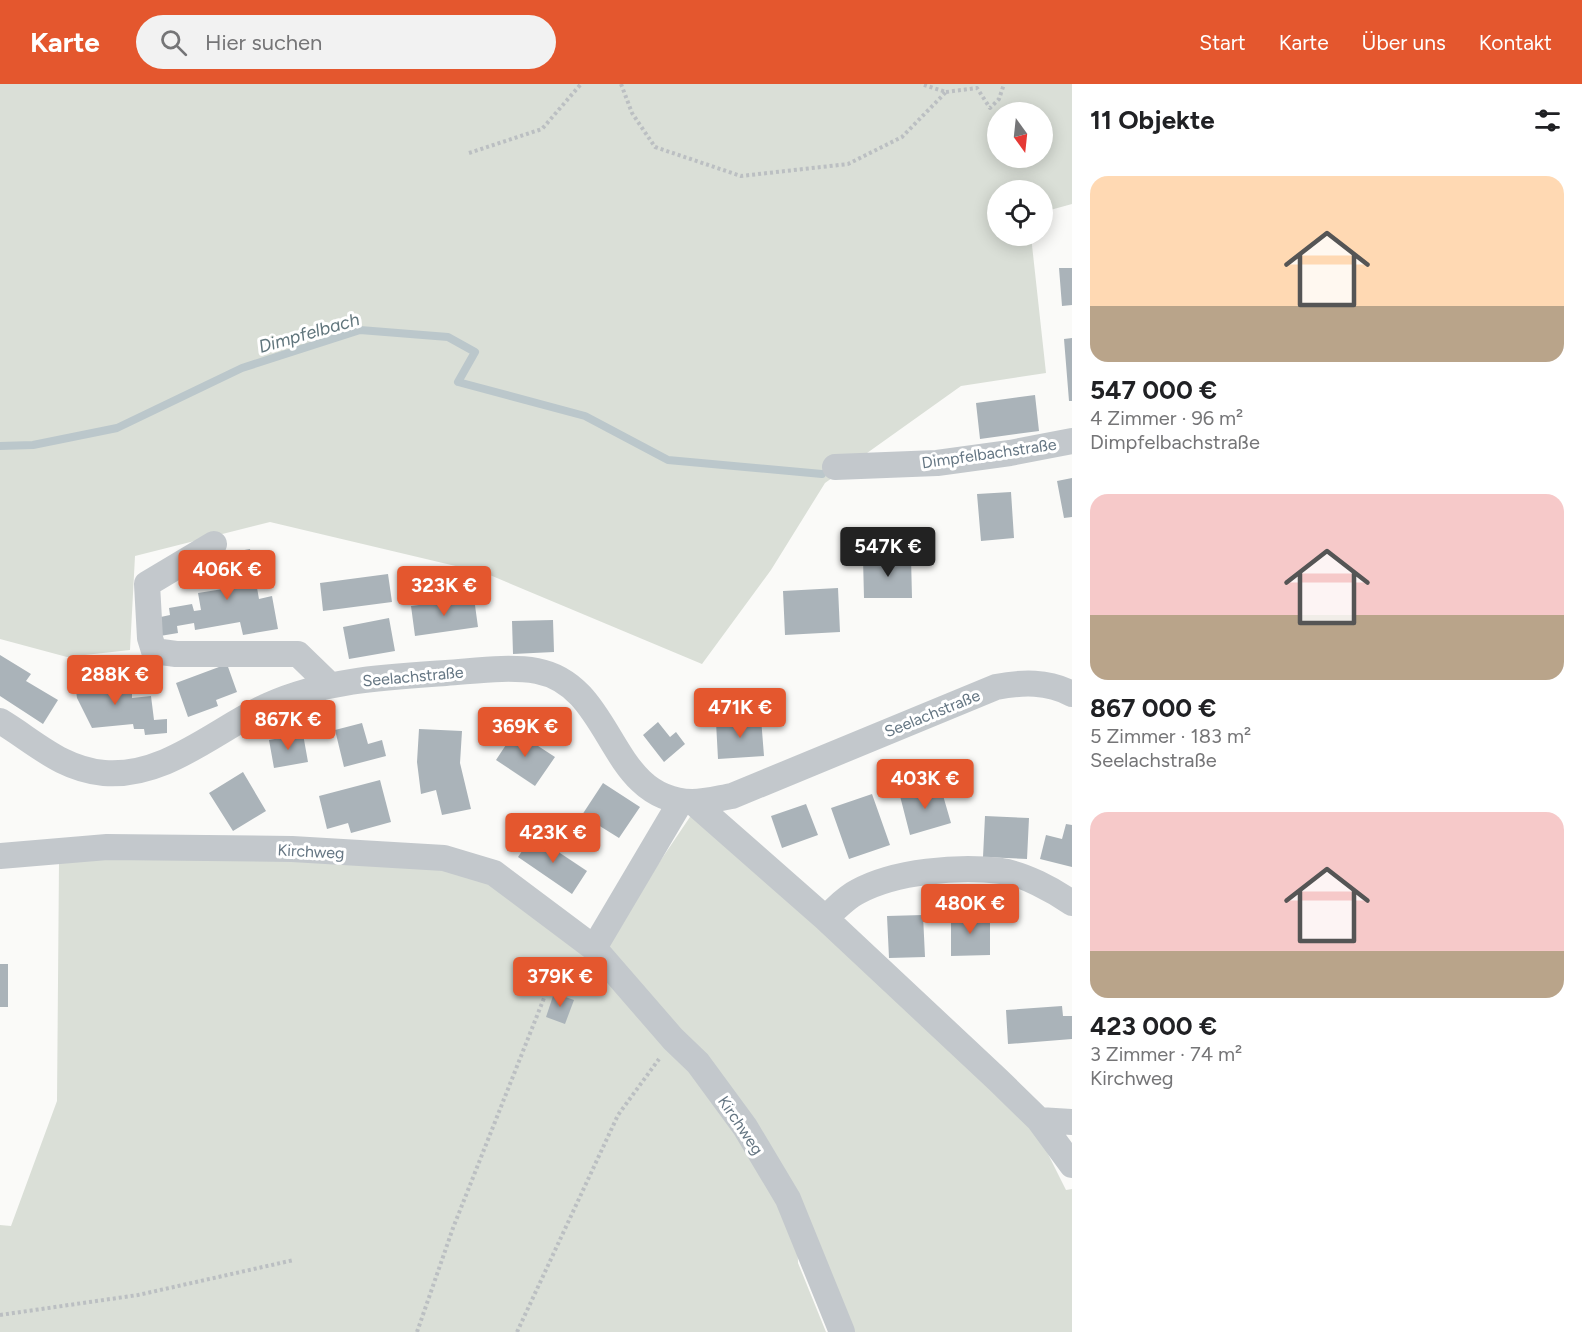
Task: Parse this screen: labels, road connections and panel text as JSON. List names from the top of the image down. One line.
{"streets":{"street":["Dimpfelbachstraße","Seelachstraße","Kirchweg"]},"water":["Dimpfelbach"],"north":"bottom","page":{"header":"Karte","search":"Hier suchen","nav":["Start","Karte","Über uns","Kontakt"],"heading":"11 Objekte","list":[{"name":"547 000 €","note":"4 Zimmer · 96 m² · Dimpfelbachstraße"},{"name":"867 000 €","note":"5 Zimmer · 183 m² · Seelachstraße"},{"name":"423 000 €","note":"3 Zimmer · 74 m² · Kirchweg"}],"price":["547K €","406K €","323K €","288K €","471K €","867K €","369K €","403K €","423K €","480K €","379K €"]}}
